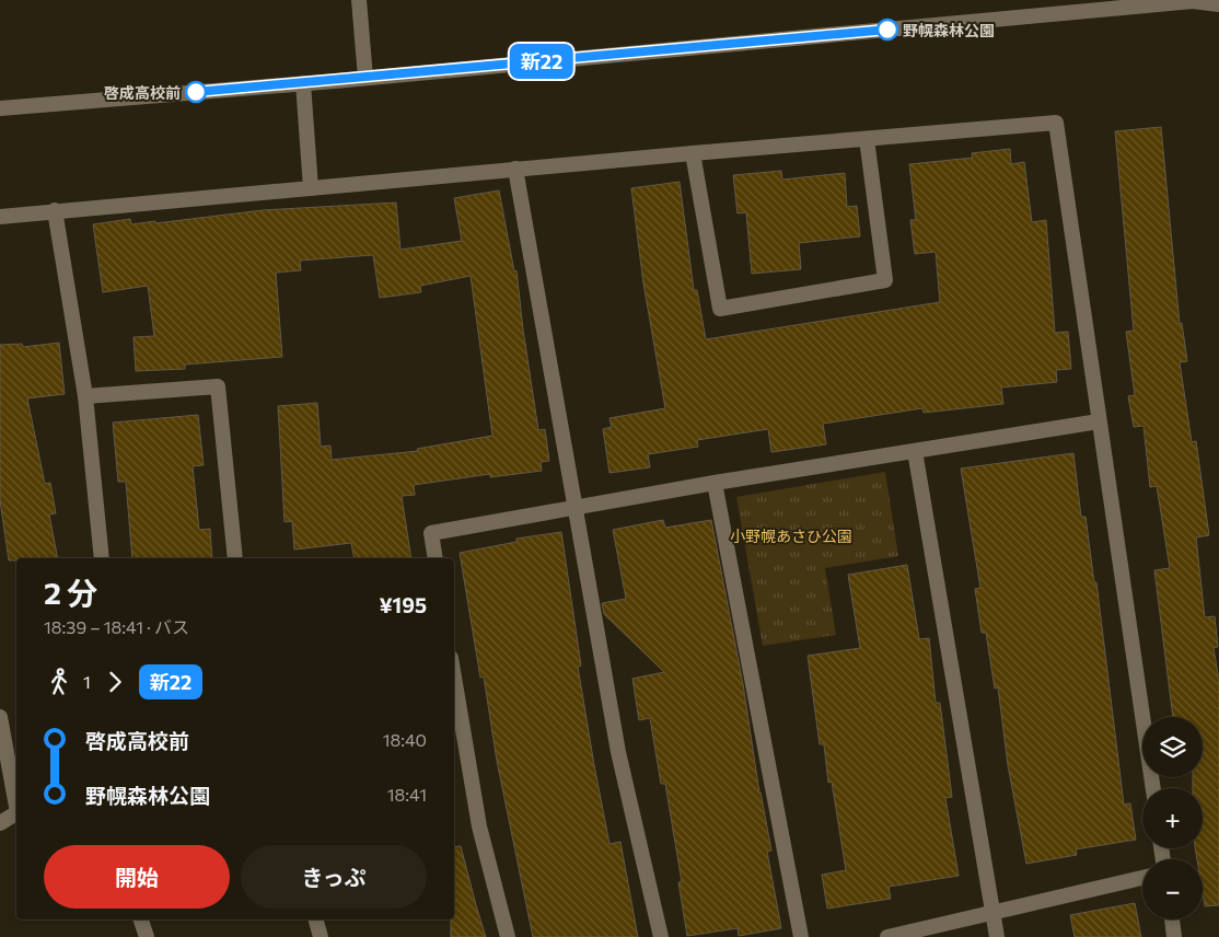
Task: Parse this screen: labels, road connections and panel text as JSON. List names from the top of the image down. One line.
{"parks":["小野幌あさひ公園"],"places":["野幌森林公園","啓成高校前"],"lines":["bus line 新22"],"page":{"on_map":"新22","heading":["2 分","18:39 – 18:41 · バス","¥195"],"legs":["1","新22"],"list":[{"name":"啓成高校前","value":"18:40"},{"name":"野幌森林公園","value":"18:41"}],"map_buttons":["+","−"],"buttons":["開始","きっぷ"]}}
